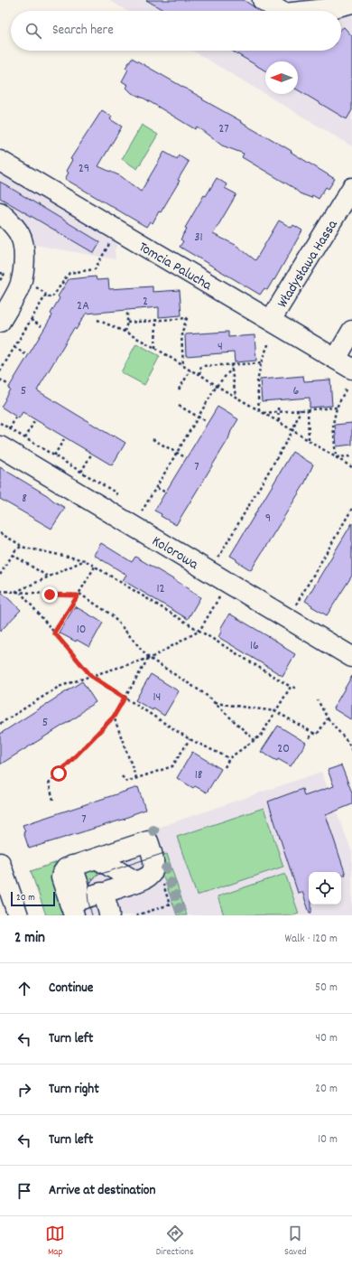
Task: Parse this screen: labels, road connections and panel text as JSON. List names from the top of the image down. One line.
{"streets":{"street":["Władysława Hassa","Tomcia Palucha","Kolorowa"]},"crossings":[["Władysława Hassa","Tomcia Palucha"]],"house_numbers":["27","29","31","2","2A","4","5","6","7","8","9","12","10","16","14","5","20","18","7"],"scale_bar":"20 m","north":"left","page":{"search":"Search here","scale":"20 m","heading":["2 min","Walk · 120 m"],"list":[["Continue","50 m"],["Turn left","40 m"],["Turn right","20 m"],["Turn left","10 m"],"Arrive at destination"],"nav":["Map","Directions","Saved"]}}
